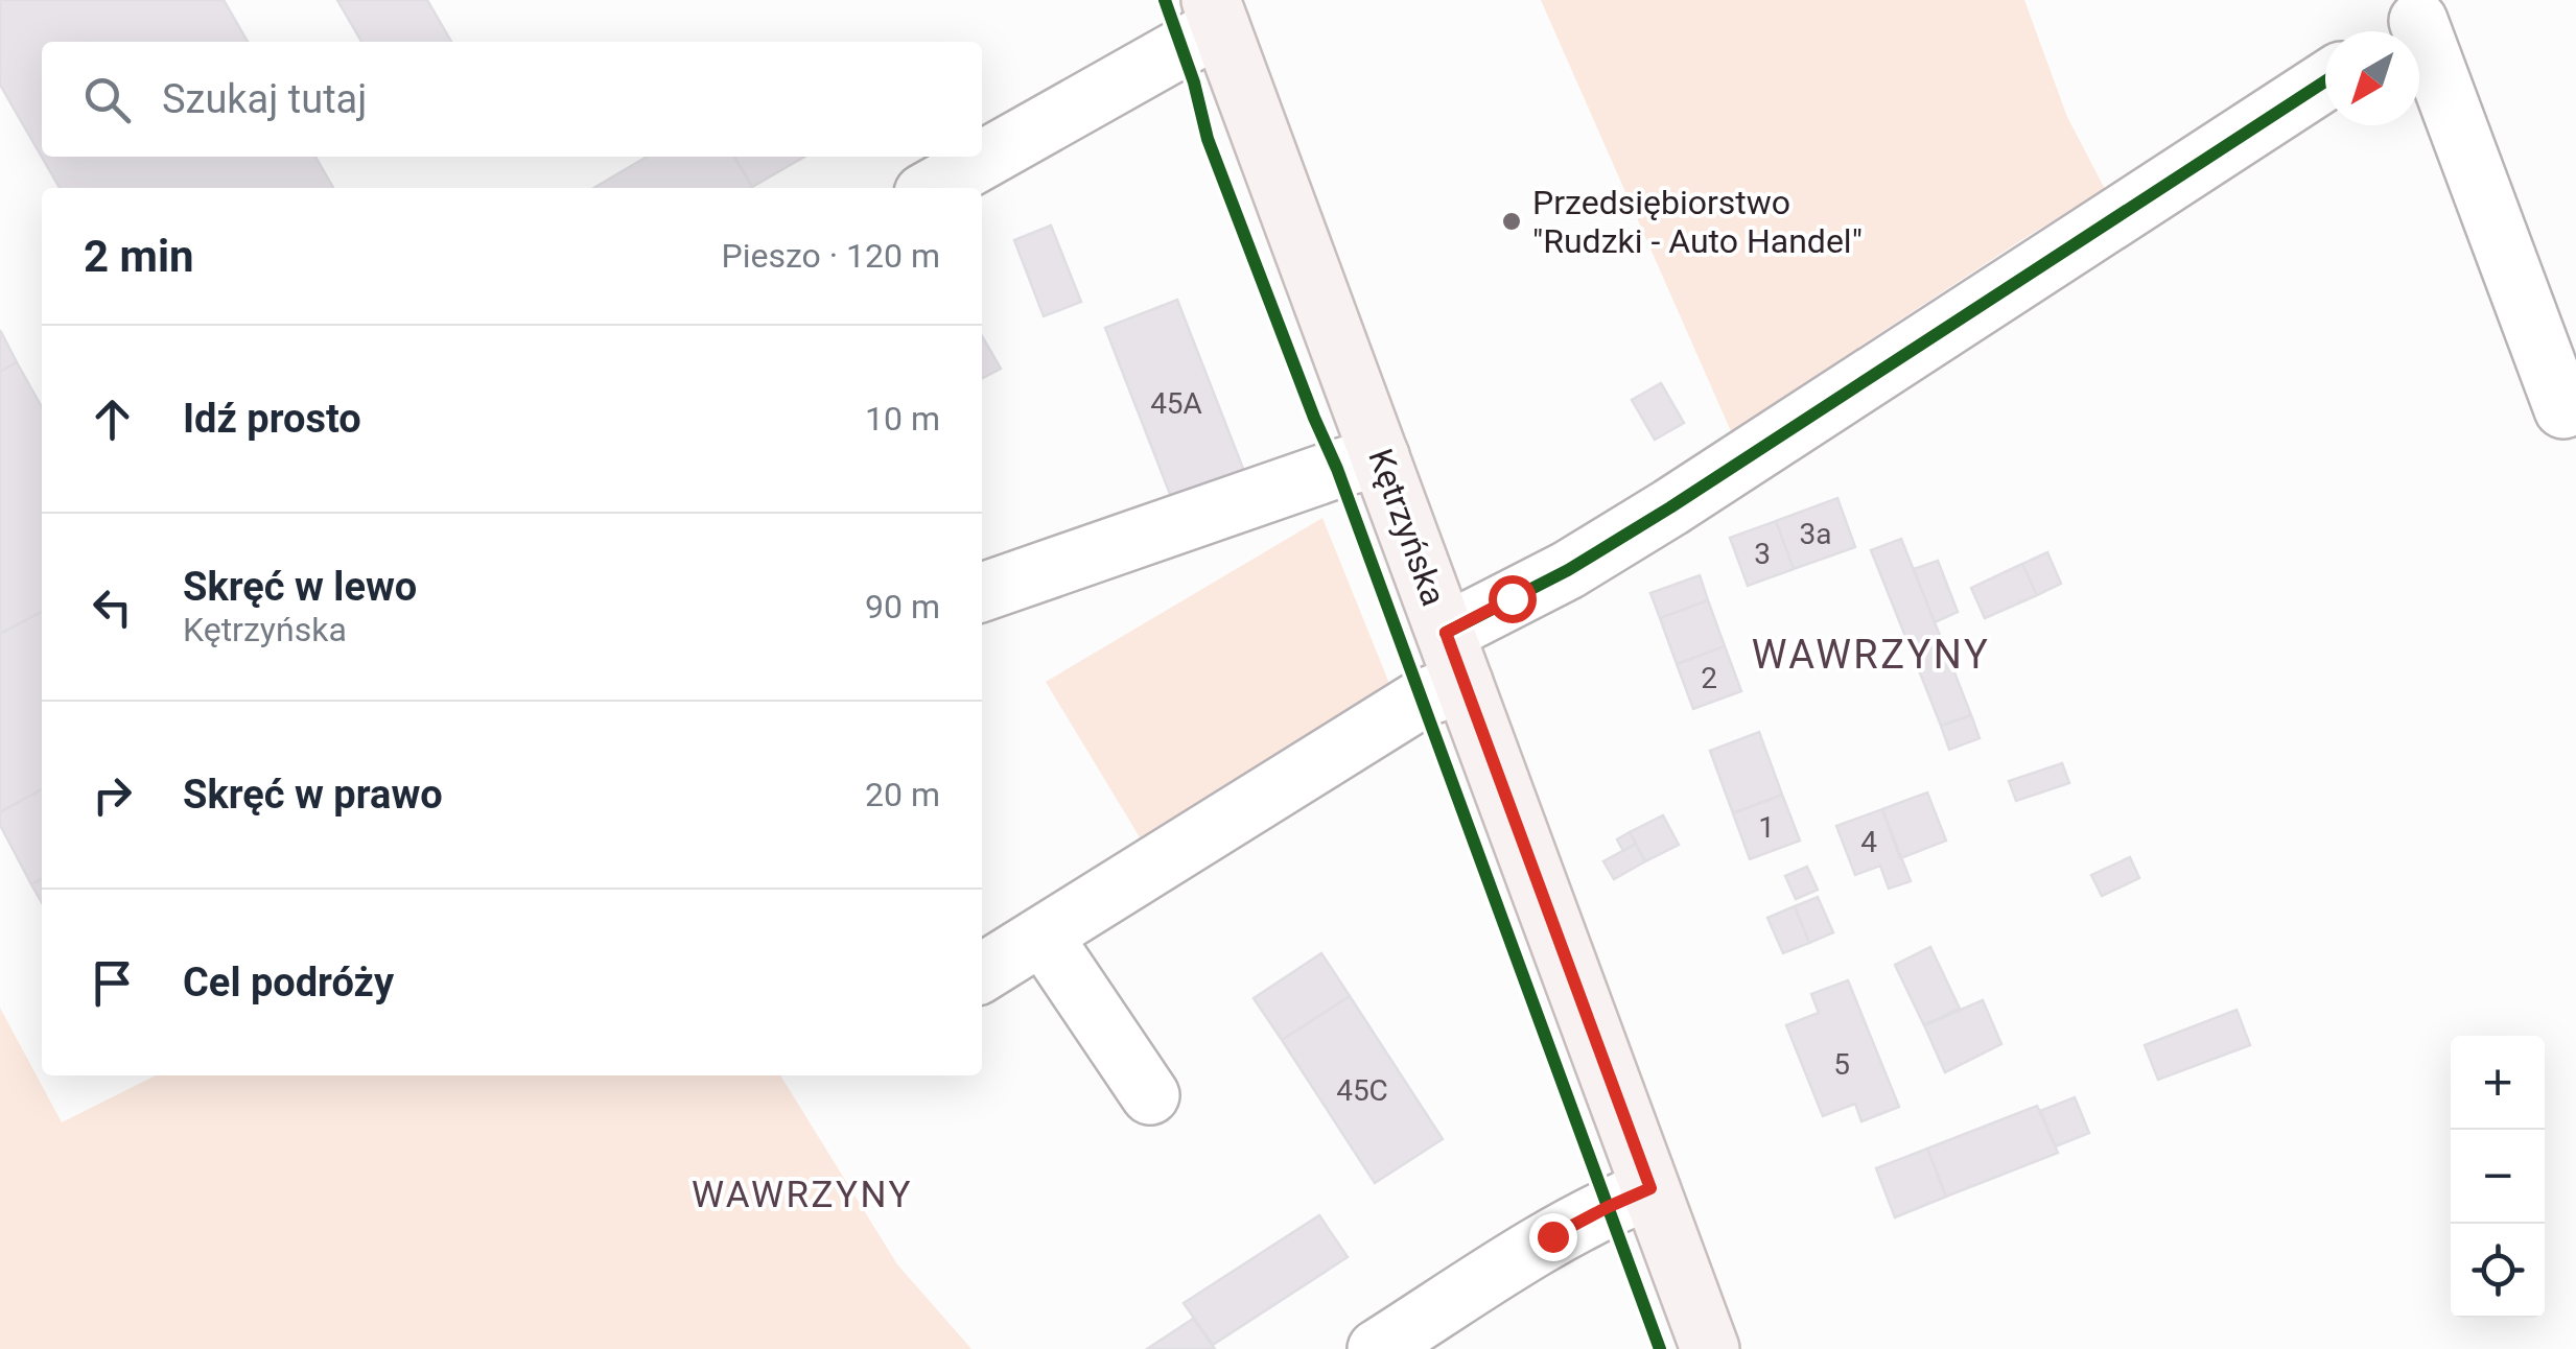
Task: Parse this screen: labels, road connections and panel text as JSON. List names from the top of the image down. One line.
{"streets":{"main road":["Kętrzyńska"]},"districts":["WAWRZYNY","WAWRZYNY"],"places":["Przedsiębiorstwo \"Rudzki - Auto Handel\""],"house_numbers":["45A","3a","3","2","1","4","5","45C"],"north":"bottom left","page":{"search":"Szukaj tutaj","heading":["2 min","Pieszo · 120 m"],"list":[["Idź prosto","10 m"],["Skręć w lewo","Kętrzyńska","90 m"],["Skręć w prawo","20 m"],"Cel podróży"],"map_buttons":["+","−"]}}
